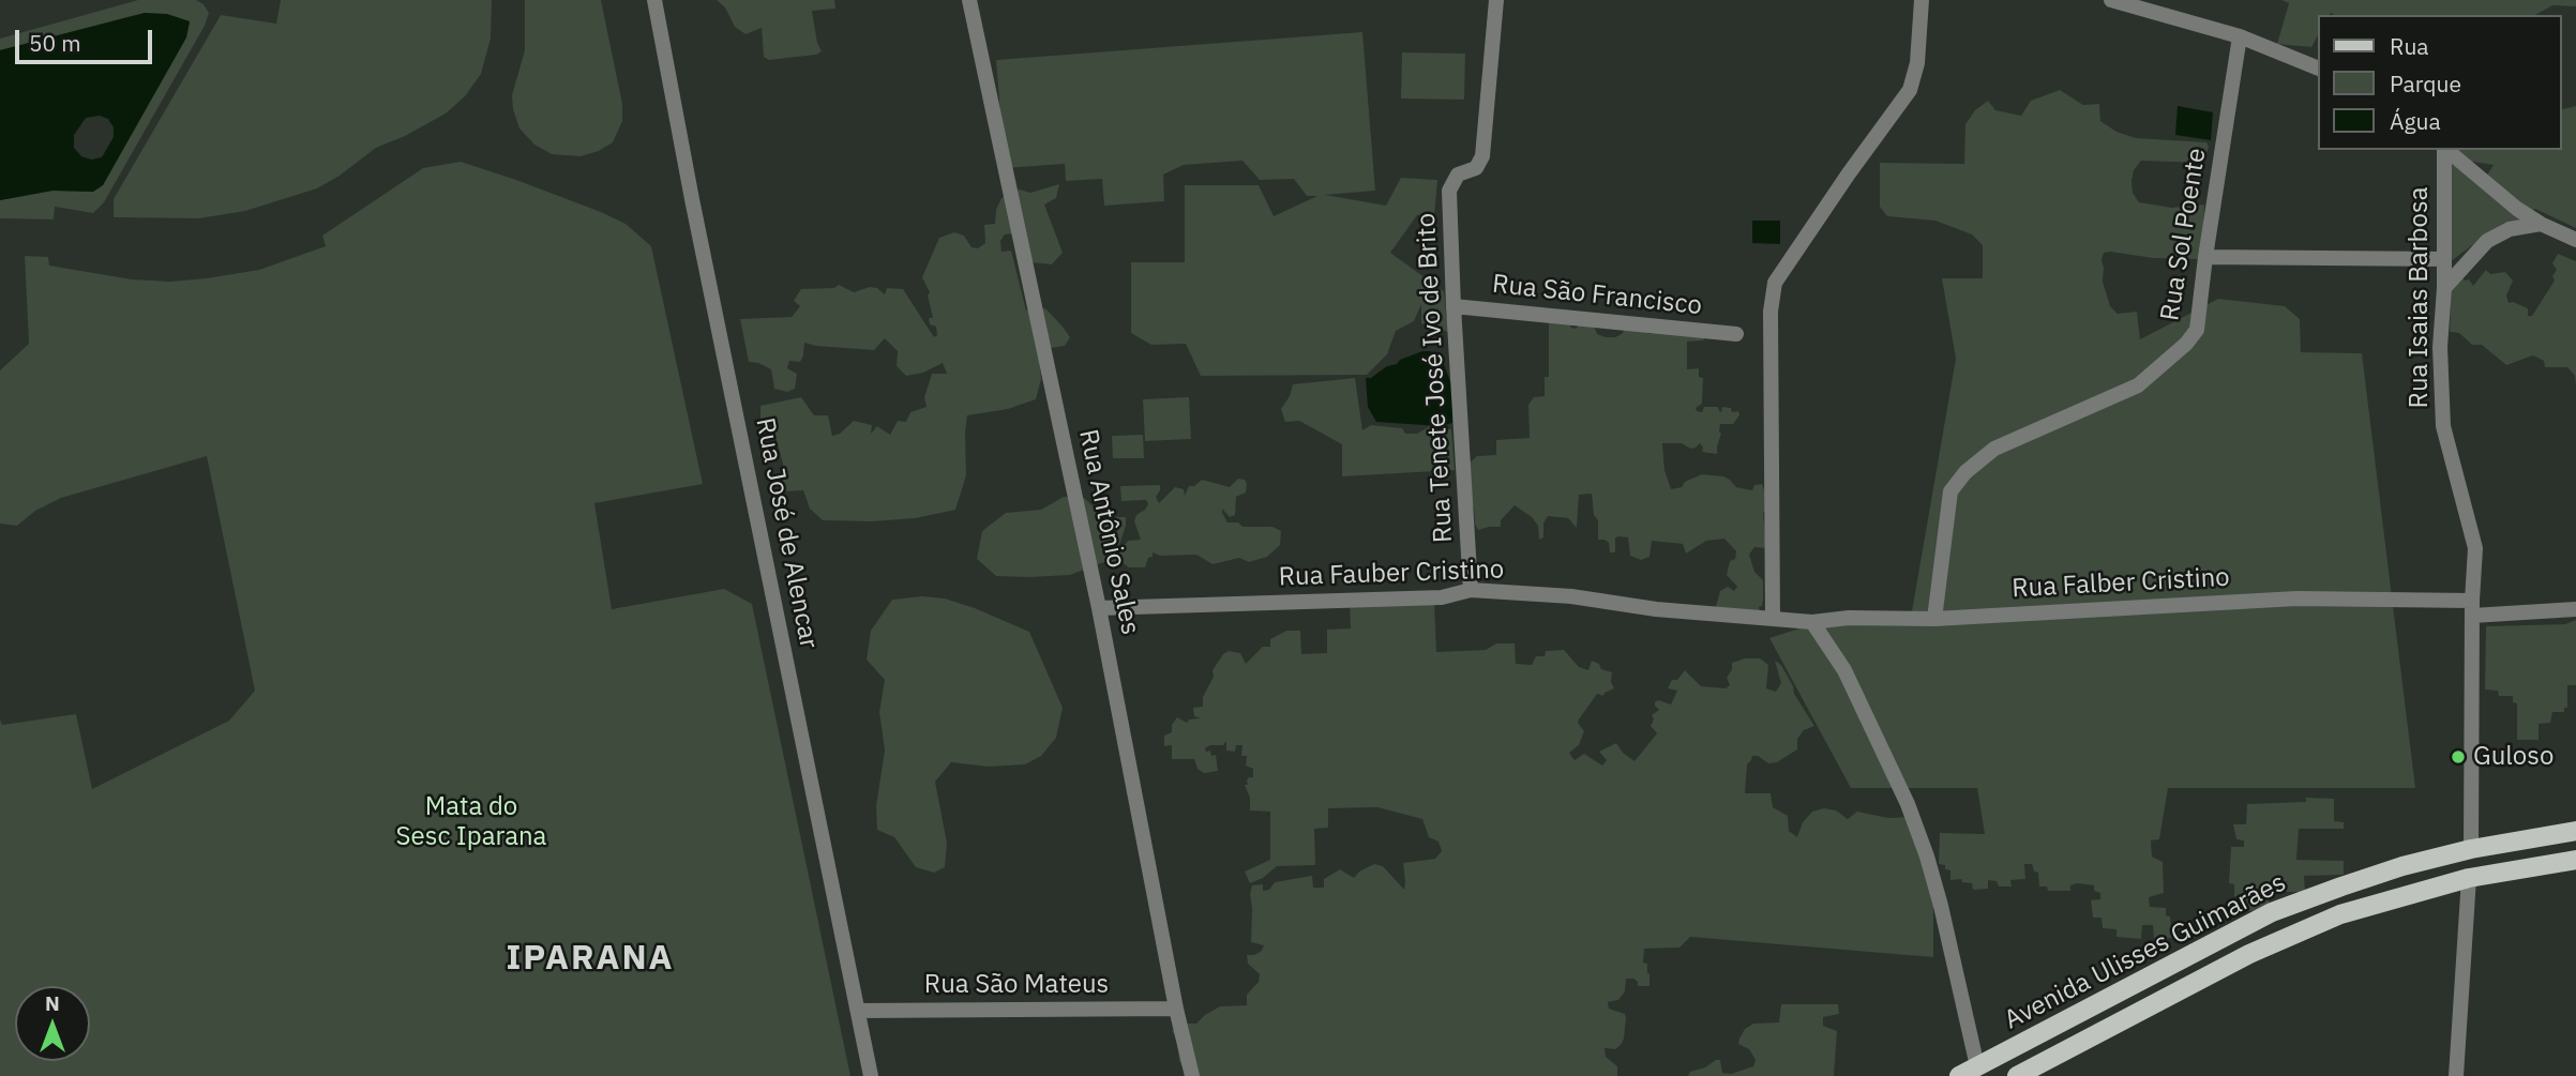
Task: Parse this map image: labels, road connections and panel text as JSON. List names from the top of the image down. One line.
{"streets":{"main road":["Avenida Ulisses Guimarães"],"street":["Rua Sol Poente","Rua São Francisco","Rua Isaias Barbosa","Rua Tenete José Ivo de Brito","Rua Antônio Sales","Rua José de Alencar","Rua Fauber Cristino","Rua Falber Cristino","Rua São Mateus"]},"crossings":[["Rua Sol Poente","Rua Falber Cristino"],["Rua São Francisco","Rua Tenete José Ivo de Brito"],["Rua Isaias Barbosa","Rua Falber Cristino"],["Rua Isaias Barbosa","Avenida Ulisses Guimarães"],["Rua Tenete José Ivo de Brito","Rua Fauber Cristino"],["Rua Antônio Sales","Rua Fauber Cristino"],["Rua Antônio Sales","Rua São Mateus"],["Rua José de Alencar","Rua São Mateus"],["Rua Fauber Cristino","Rua Falber Cristino"]],"districts":["IPARANA"],"parks":["Mata do Sesc Iparana"],"places":["Guloso"],"legend":["Rua","Parque","Água"],"scale_bar":"50 m","north":"top"}
